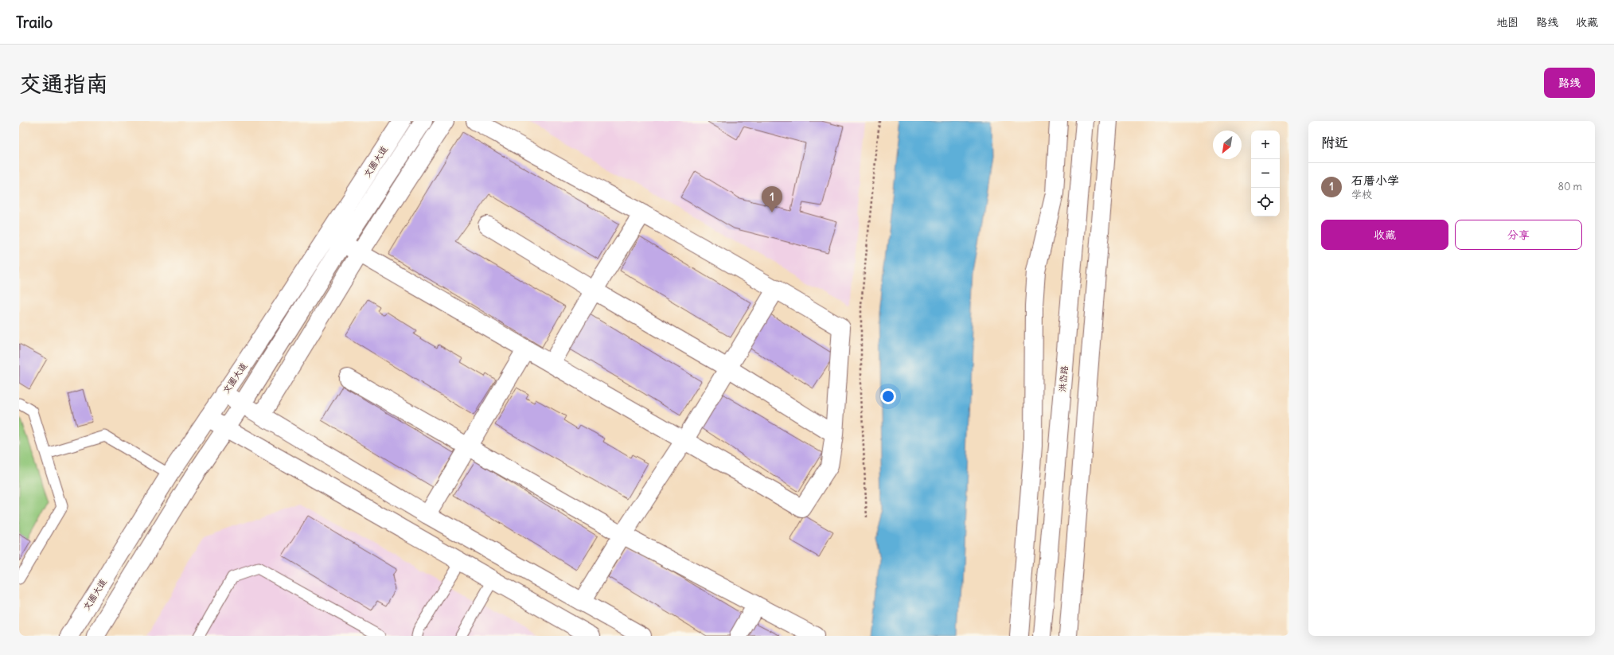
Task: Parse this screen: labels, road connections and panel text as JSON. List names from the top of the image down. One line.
{"streets":{"street":["文圃大道","洪岱路"]},"north":"bottom left","page":{"header":"Trailo","nav":["地图","路线","收藏"],"buttons":["路线",["收藏","分享"]],"title":"交通指南","heading":"附近","map_buttons":["+","−"],"list":[{"mark":"1","name":"石厝小学","note":"学校","value":"80 m"}],"pins":"1"}}
